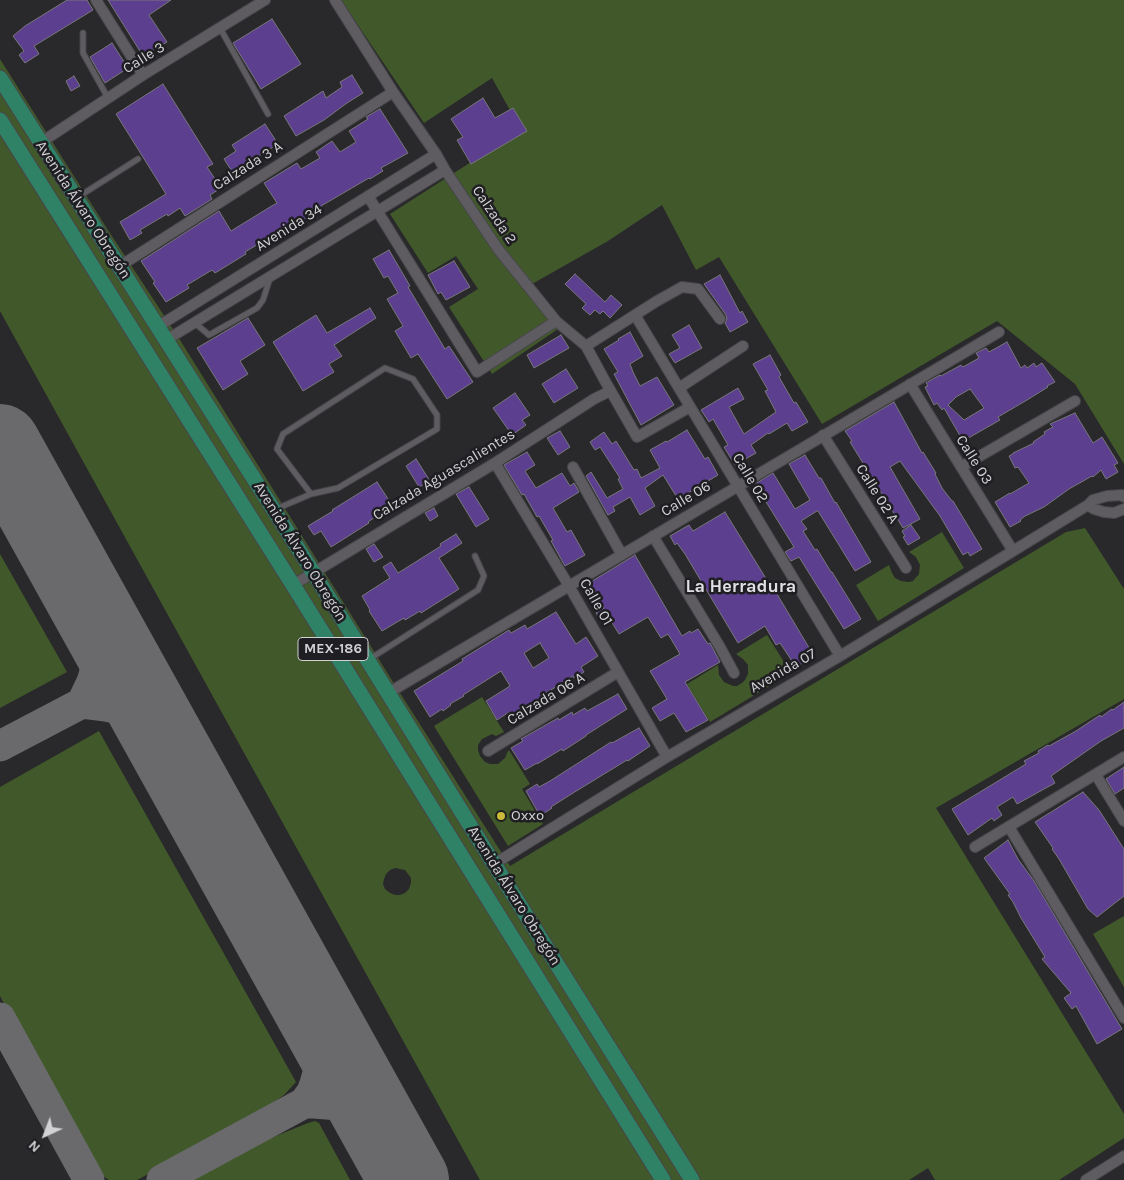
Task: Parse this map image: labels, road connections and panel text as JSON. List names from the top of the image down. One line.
{"streets":{"main road":["Avenida Álvaro Obregón","MEX-186"],"street":["Calle 3","Calzada 3 A","Calzada 2","Avenida 34","Calle 03","Calzada Aguascalientes","Calle 02","Calle 02 A","Calle 06","Calle 01","Avenida 07","Calzada 06 A"]},"crossings":[["Calle 3","Avenida Álvaro Obregón"],["Calzada 3 A","Avenida Álvaro Obregón"],["Calzada 3 A","Calzada 2"],["Avenida Álvaro Obregón","Avenida 34"],["Avenida Álvaro Obregón","Calzada Aguascalientes"],["Avenida Álvaro Obregón","Calle 06"],["Avenida Álvaro Obregón","Avenida 07"],["Calzada 2","Avenida 34"],["Calzada 2","Calzada Aguascalientes"],["Calzada 2","Calle 02"],["Calle 03","Calle 06"],["Calle 03","Avenida 07"],["Calzada Aguascalientes","Calle 01"],["Calle 02","Calle 06"],["Calle 02","Avenida 07"],["Calle 02 A","Calle 06"],["Calle 06","Calle 01"],["Calle 01","Avenida 07"],["Calle 01","Calzada 06 A"]],"districts":["La Herradura"],"places":["Oxxo"],"north":"bottom left"}
